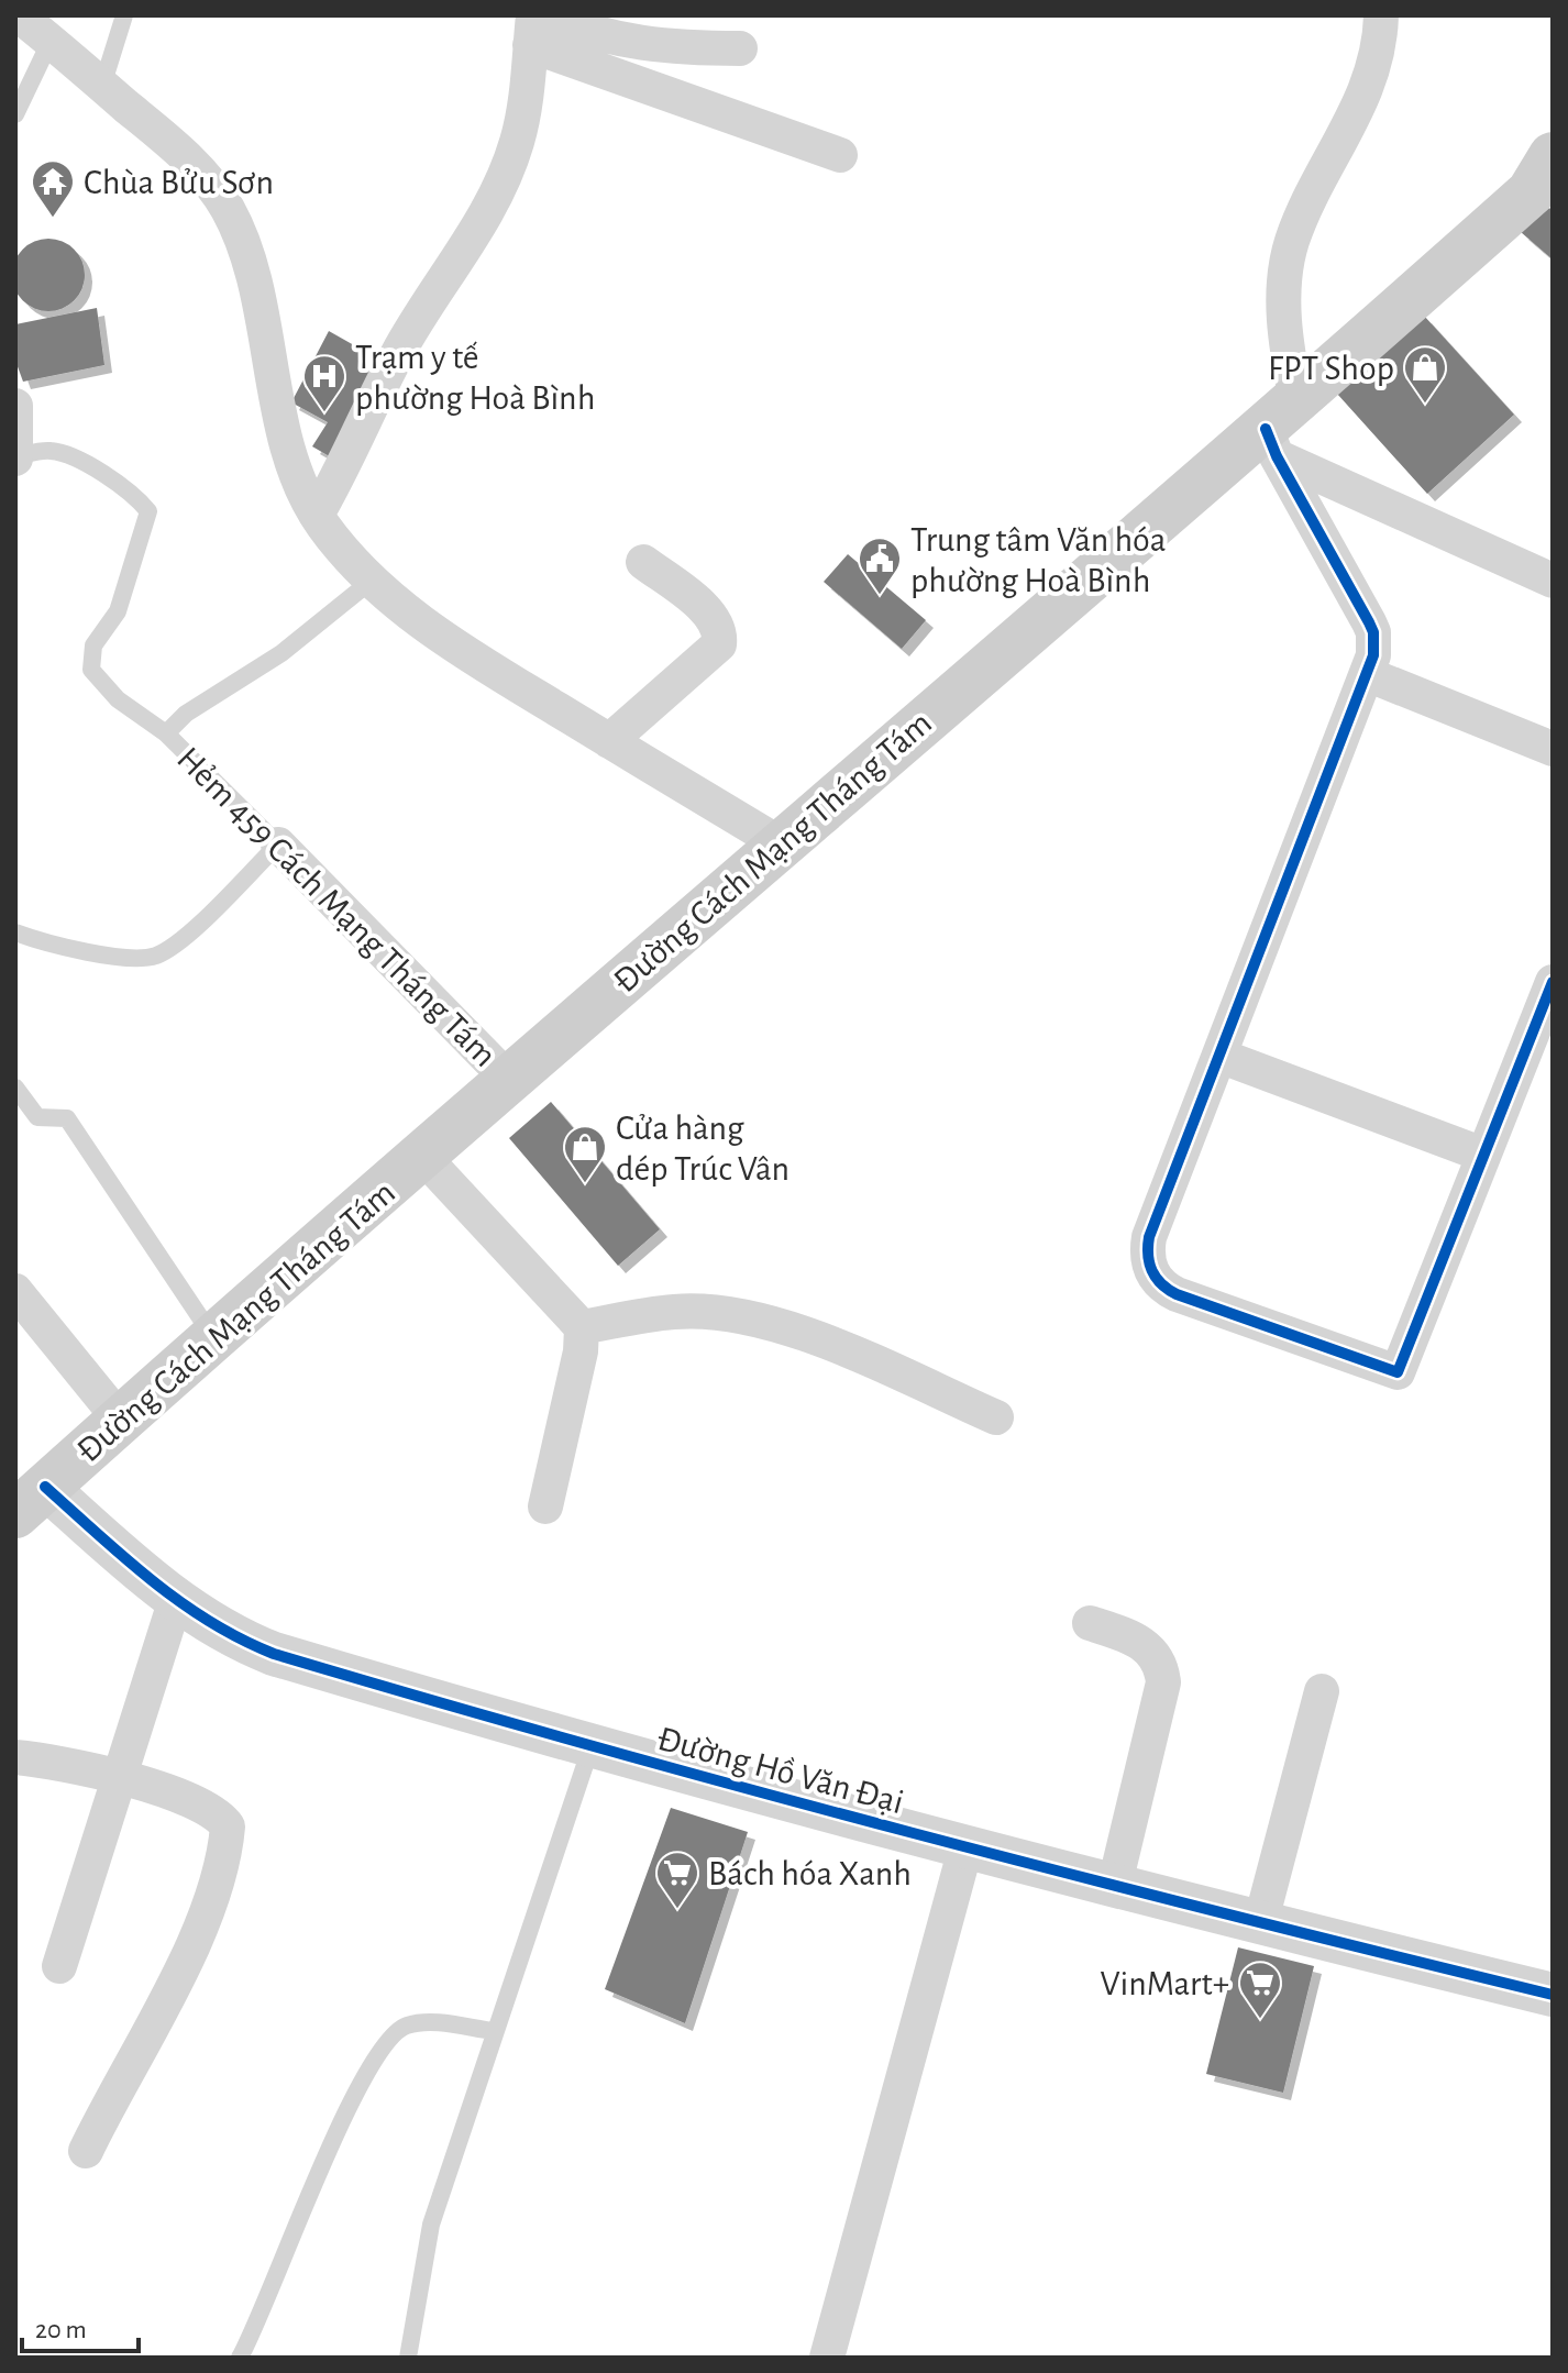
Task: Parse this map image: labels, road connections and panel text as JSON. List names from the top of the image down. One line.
{"streets":{"main road":["Đường Cách Mạng Tháng Tám"],"street":["Hẻm 459 Cách Mạng Tháng Tám","Đường Hồ Văn Đại"]},"crossings":[["Đường Cách Mạng Tháng Tám","Hẻm 459 Cách Mạng Tháng Tám"],["Đường Cách Mạng Tháng Tám","Đường Hồ Văn Đại"]],"places":{"temple":["Chùa Bửu Sơn"],"shop":["FPT Shop","Cửa hàng dép Trúc Vân"],"hospital":["Trạm y tế phường Hoà Bình"],"public building":["Trung tâm Văn hóa phường Hoà Bình"],"supermarket":["Bách hóa Xanh","VinMart+"]},"scale_bar":"20 m"}
